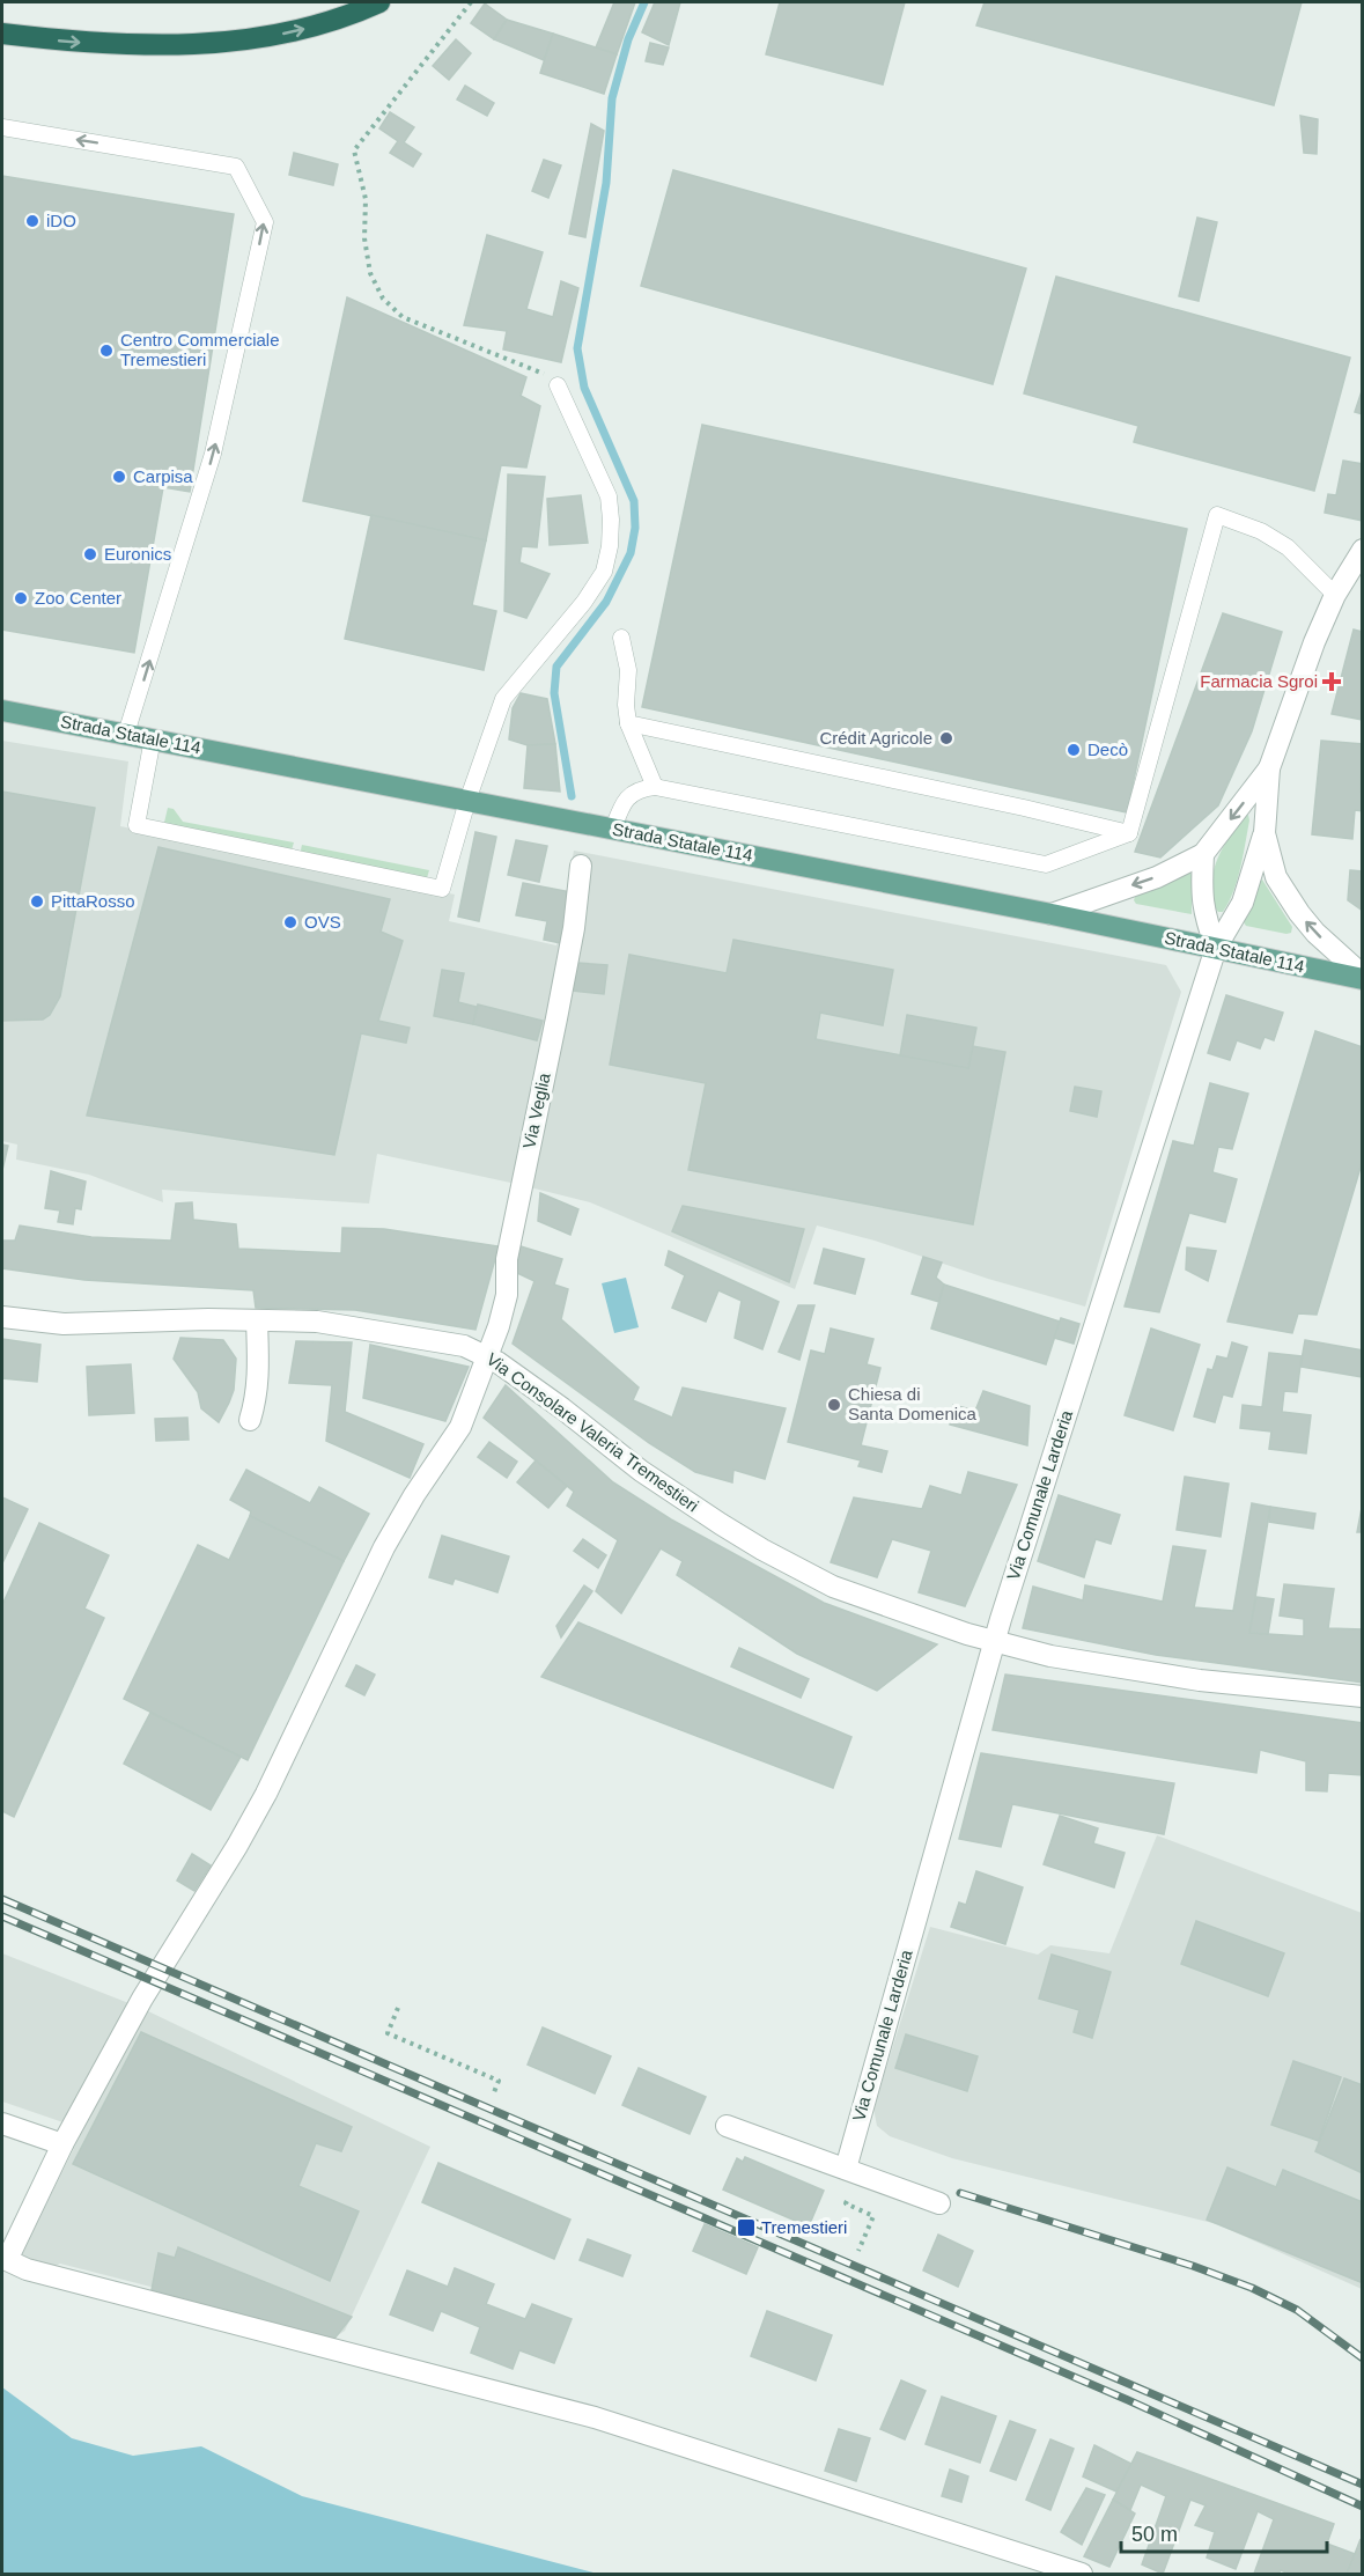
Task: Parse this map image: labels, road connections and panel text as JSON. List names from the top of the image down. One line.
{"streets":{"main road":["Strada Statale 114"],"street":["Via Veglia","Via Consolare Valeria Tremestieri","Via Comunale Larderia"]},"crossings":[["Strada Statale 114","Via Comunale Larderia"],["Via Veglia","Via Consolare Valeria Tremestieri"],["Via Consolare Valeria Tremestieri","Via Comunale Larderia"]],"places":{"other":["iDO","Centro Commerciale Tremestieri","Carpisa","Euronics","Zoo Center","Crédit Agricole","Decò","PittaRosso","OVS","Chiesa di Santa Domenica"],"health":["Farmacia Sgroi"],"transit":["Tremestieri"]},"scale_bar":"50 m"}
